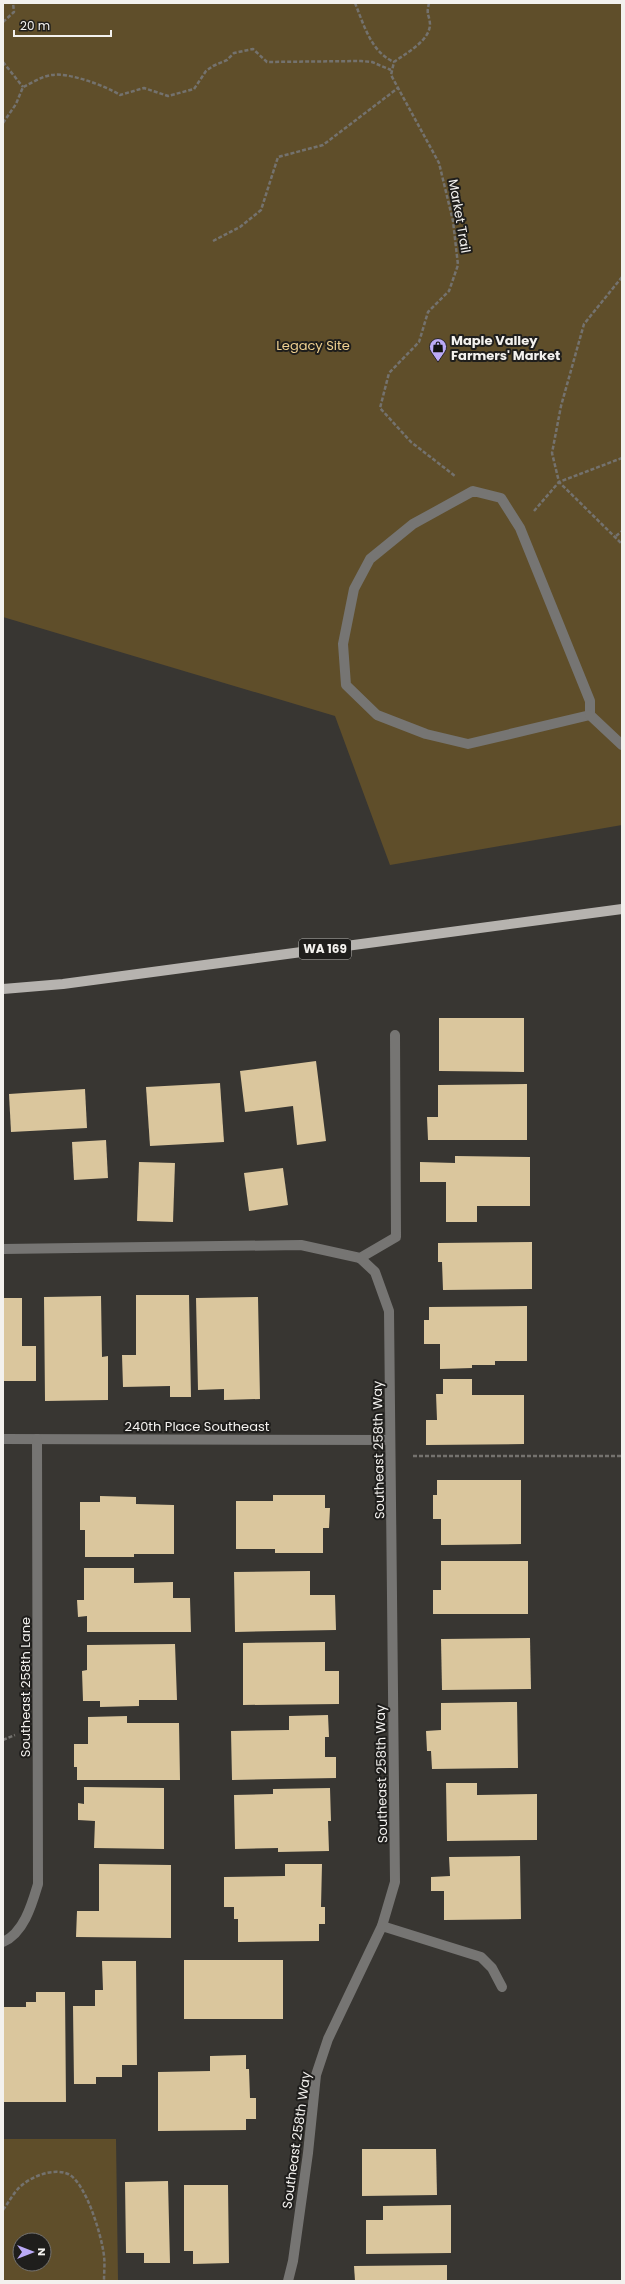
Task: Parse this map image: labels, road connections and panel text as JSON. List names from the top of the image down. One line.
{"streets":{"main road":["WA 169"],"street":["240th Place Southeast","Southeast 258th Way","Southeast 258th Lane"],"path":["Market Trail"]},"crossings":[["240th Place Southeast","Southeast 258th Way"],["240th Place Southeast","Southeast 258th Lane"]],"parks":["Legacy Site"],"places":{"shop":["Maple Valley Farmers' Market"]},"scale_bar":"20 m","north":"right"}
